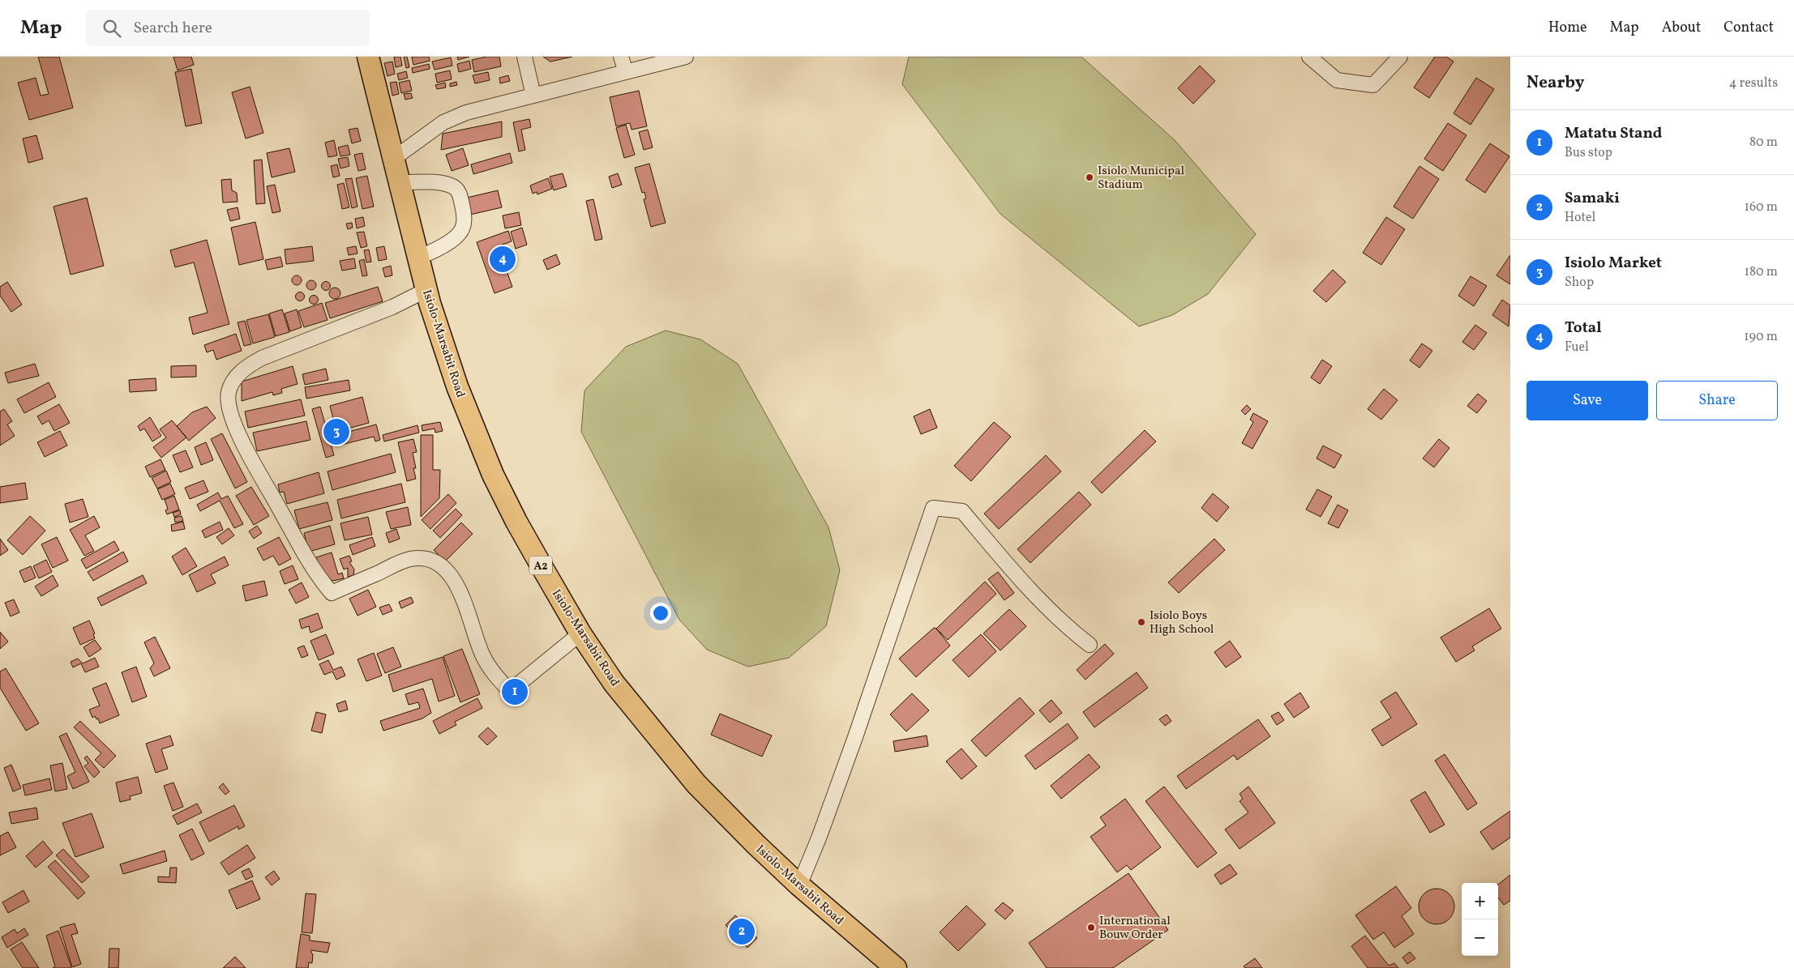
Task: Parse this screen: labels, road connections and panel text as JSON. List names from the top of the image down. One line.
{"streets":{"highway":["Isiolo-Marsabit Road","A2"]},"places":["Isiolo Municipal Stadium","Isiolo Boys High School","International Bouw Order"],"page":{"header":"Map","search":"Search here","nav":["Home","Map","About","Contact"],"heading":["Nearby","4 results"],"list":[{"mark":"1","name":"Matatu Stand","note":"Bus stop","value":"80 m"},{"mark":"2","name":"Samaki","note":"Hotel","value":"160 m"},{"mark":"3","name":"Isiolo Market","note":"Shop","value":"180 m"},{"mark":"4","name":"Total","note":"Fuel","value":"190 m"}],"pins":["4","3","1","2"],"buttons":["Save","Share"],"map_buttons":["+","−"]}}
